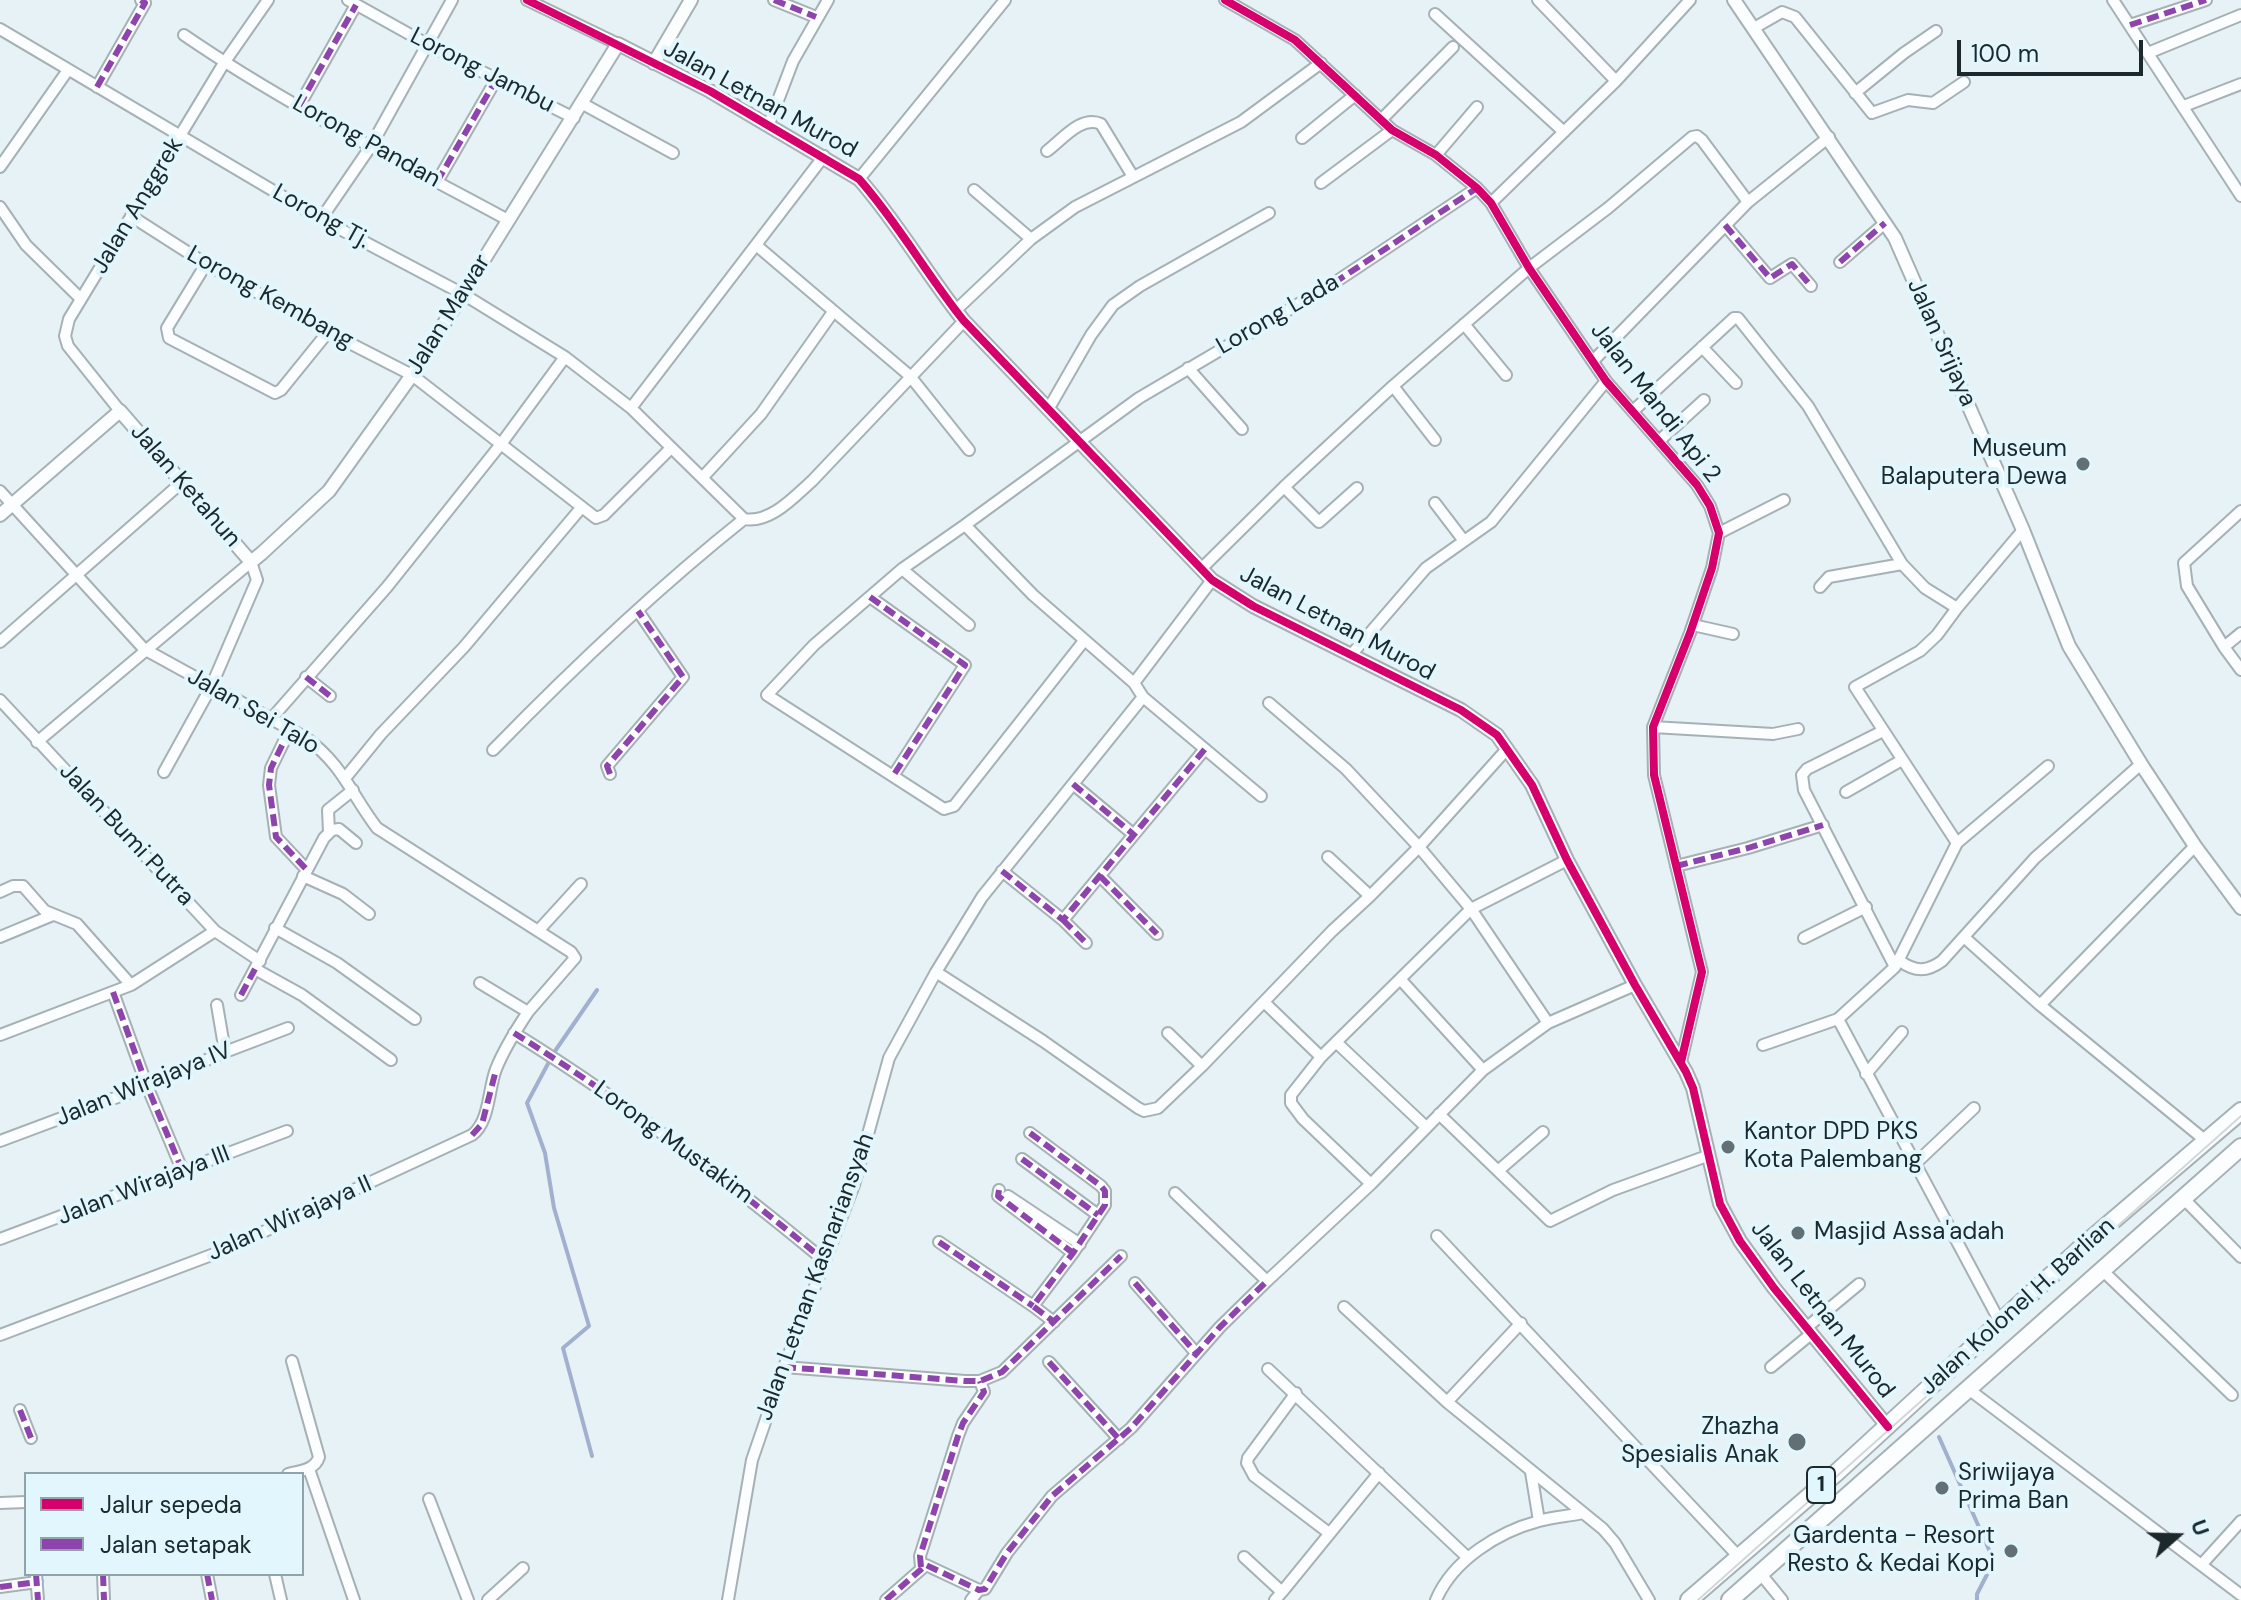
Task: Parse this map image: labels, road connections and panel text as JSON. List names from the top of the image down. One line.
{"streets":{"highway":["Jalan Kolonel H. Barlian","1"],"street":["Lorong Jambu","Jalan Letnan Murod","Lorong Pandan","Jalan Anggrek","Lorong Tj.","Lorong Kembang","Jalan Mawar","Lorong Lada","Jalan Srijaya","Jalan Mandi Api 2","Jalan Ketahun","Jalan Sei Talo","Jalan Bumi Putra","Jalan Wirajaya IV","Lorong Mustakim","Jalan Wirajaya III","Jalan Wirajaya II","Jalan Letnan Kasnariansyah"]},"crossings":[["Lorong Jambu","Jalan Mawar"],["Jalan Letnan Murod","Jalan Mawar"],["Jalan Letnan Murod","Lorong Lada"],["Jalan Letnan Murod","Jalan Kolonel H. Barlian"],["Lorong Pandan","Jalan Anggrek"],["Lorong Pandan","Jalan Mawar"],["Jalan Anggrek","Lorong Tj."],["Jalan Anggrek","Lorong Kembang"],["Jalan Anggrek","Jalan Ketahun"],["Lorong Tj.","Jalan Mawar"],["Lorong Kembang","Jalan Mawar"],["Jalan Mawar","Jalan Ketahun"],["Lorong Lada","Jalan Mandi Api 2"],["Jalan Sei Talo","Lorong Mustakim"],["Jalan Sei Talo","Jalan Wirajaya II"],["Lorong Mustakim","Jalan Wirajaya II"],["Lorong Mustakim","Jalan Letnan Kasnariansyah"],["Jalan Kolonel H. Barlian","1"]],"places":["Museum Balaputera Dewa","Kantor DPD PKS Kota Palembang","Masjid Assa'adah","Zhazha Spesialis Anak","Sriwijaya Prima Ban","Gardenta - Resort Resto & Kedai Kopi"],"legend":["Jalur sepeda","Jalan setapak"],"scale_bar":"100 m","north":"right"}
